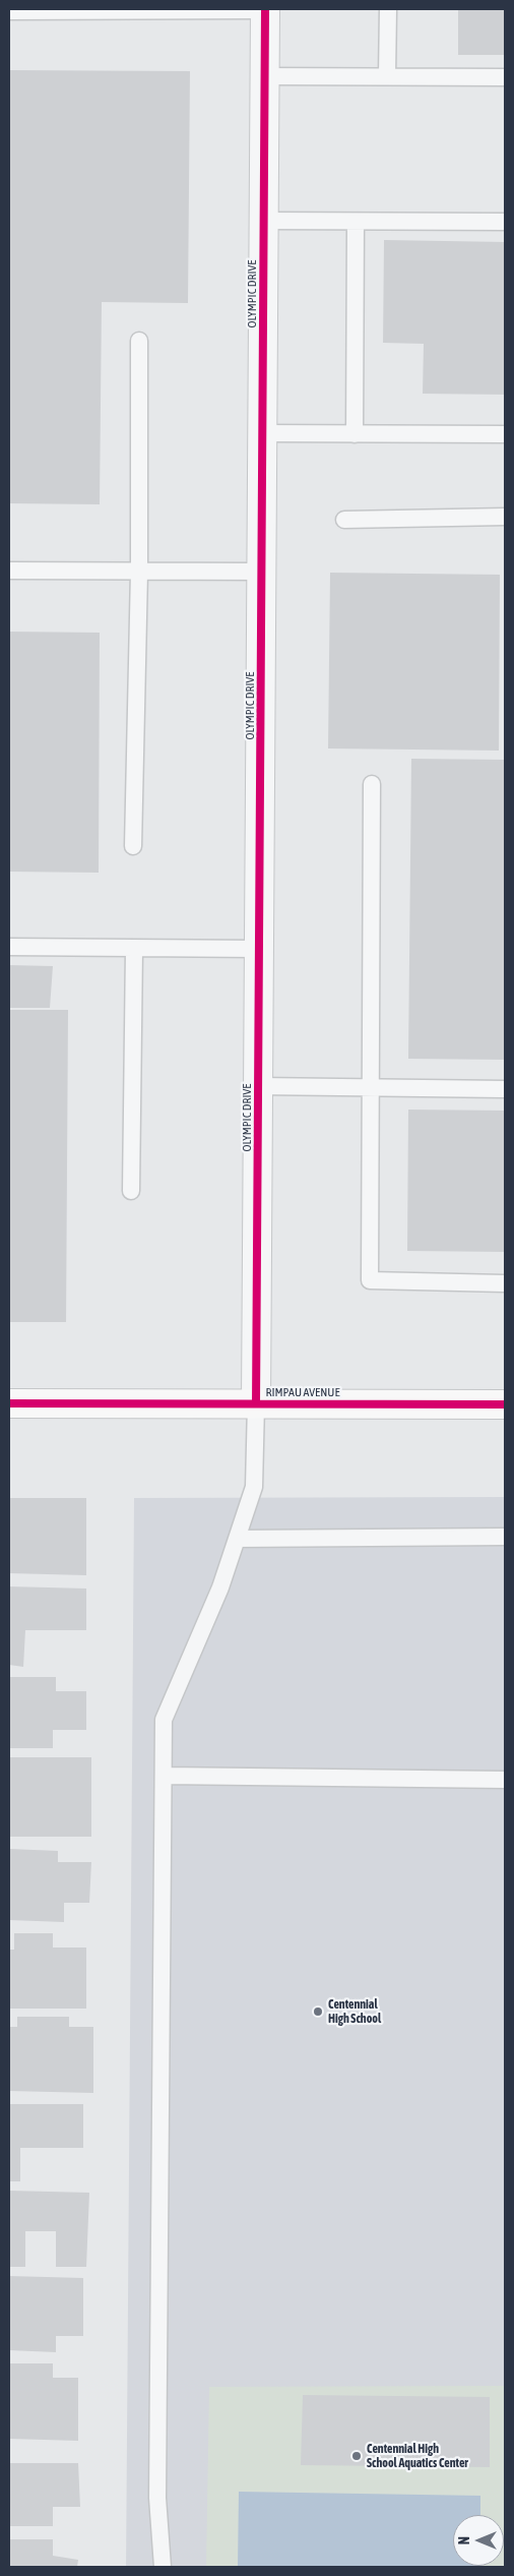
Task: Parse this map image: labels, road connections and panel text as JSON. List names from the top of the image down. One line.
{"streets":{"main road":["RIMPAU AVENUE"],"street":["OLYMPIC DRIVE"]},"crossings":[["OLYMPIC DRIVE","RIMPAU AVENUE"]],"places":["Centennial High School","Centennial High School Aquatics Center"],"north":"left"}
